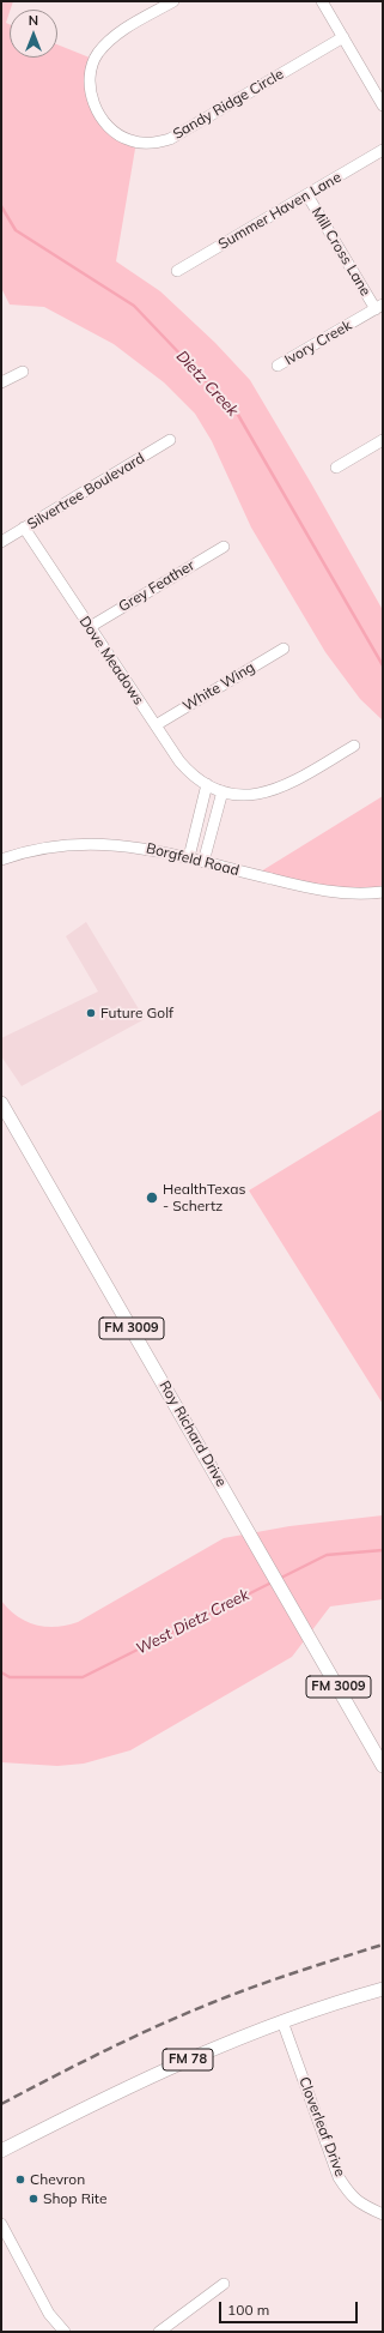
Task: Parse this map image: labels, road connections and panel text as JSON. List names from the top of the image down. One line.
{"streets":{"main road":["FM 3009","Roy Richard Drive","FM 78"],"street":["Sandy Ridge Circle","Summer Haven Lane","Mill Cross Lane","Ivory Creek","Silvertree Boulevard","Grey Feather","Dove Meadows","White Wing","Borgfeld Road","Cloverleaf Drive"]},"crossings":[["Summer Haven Lane","Mill Cross Lane"],["Mill Cross Lane","Ivory Creek"],["Silvertree Boulevard","Dove Meadows"],["Grey Feather","Dove Meadows"],["Dove Meadows","White Wing"],["FM 78","Cloverleaf Drive"]],"water":["Dietz Creek","West Dietz Creek"],"places":["Future Golf","HealthTexas - Schertz","Chevron","Shop Rite"],"scale_bar":"100 m","north":"top"}
